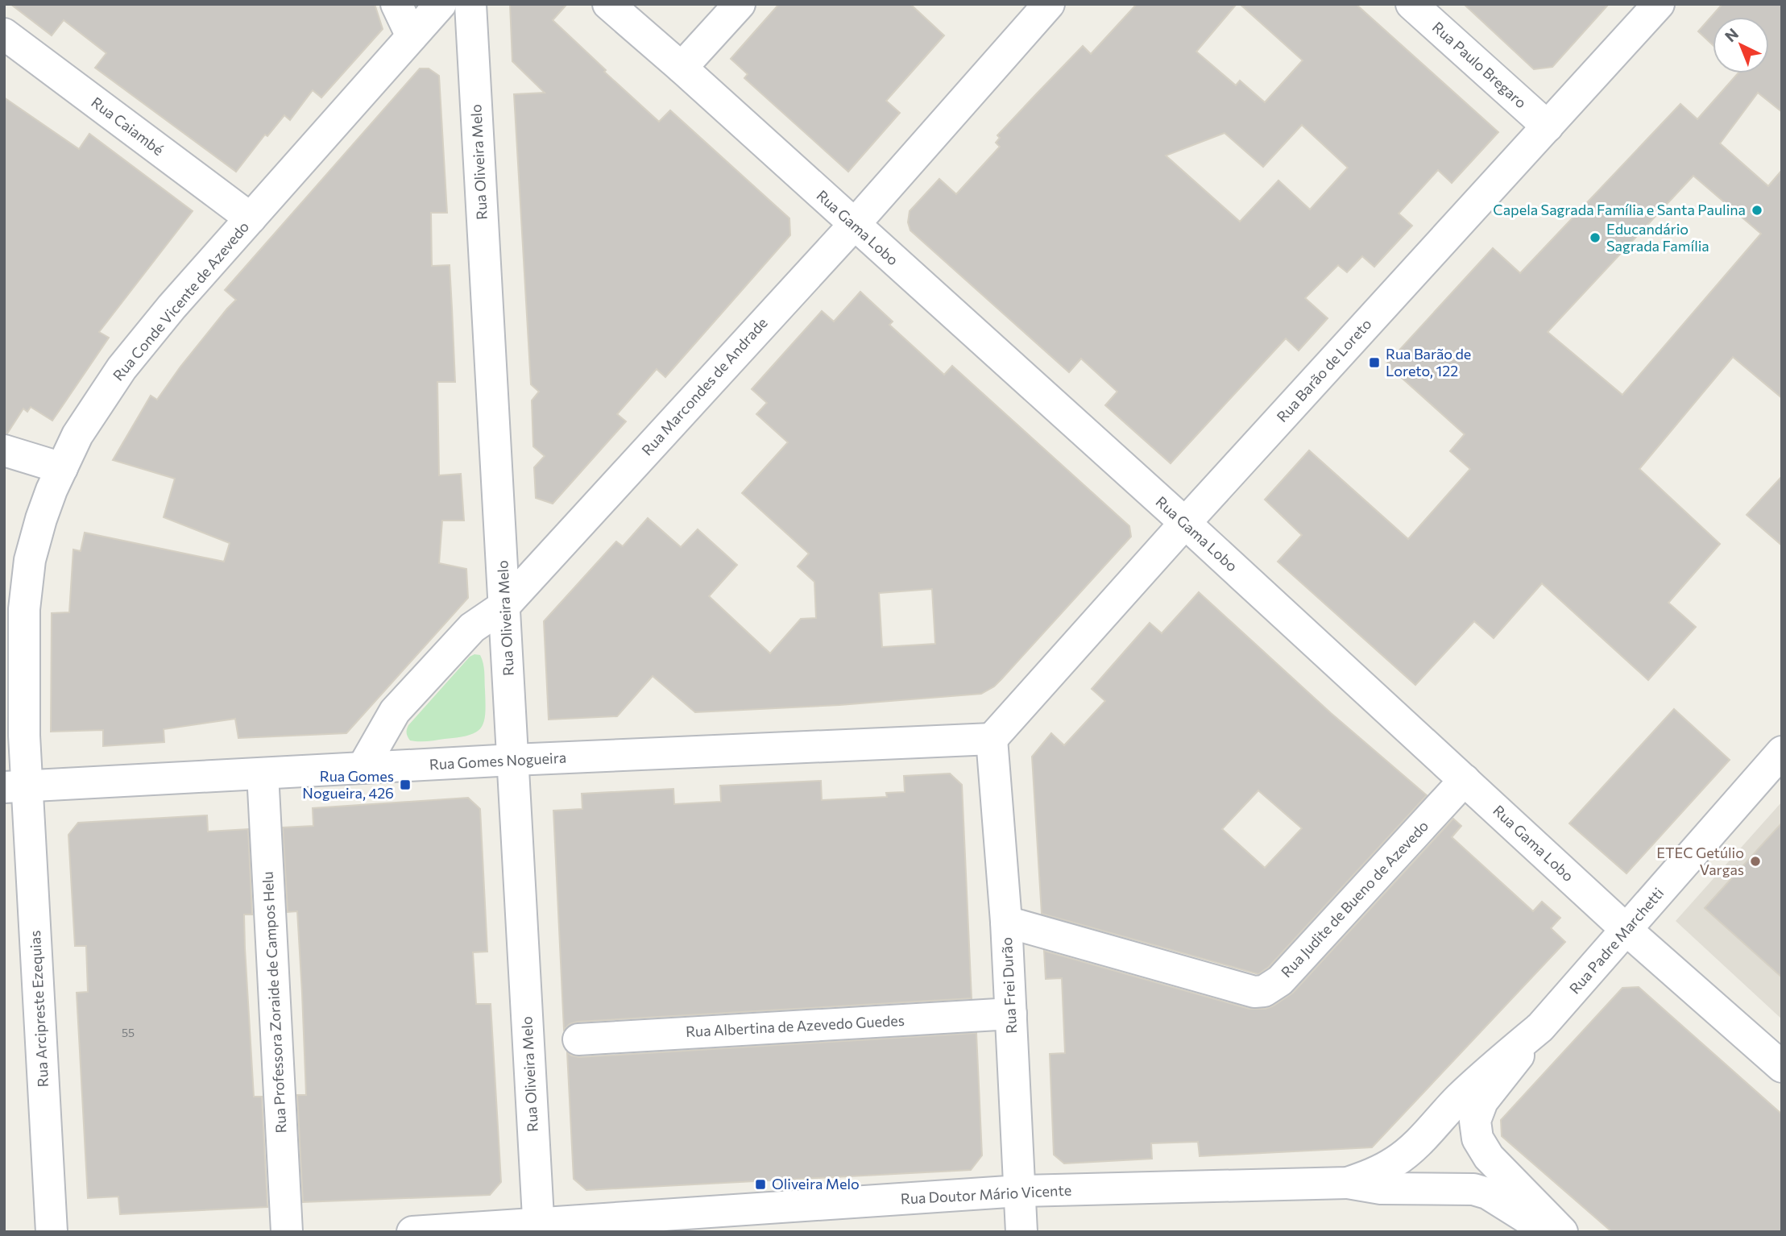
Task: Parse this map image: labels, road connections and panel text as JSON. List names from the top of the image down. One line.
{"streets":{"street":["Rua Paulo Bregaro","Rua Caiambé","Rua Oliveira Melo","Rua Gama Lobo","Rua Conde Vicente de Azevedo","Rua Barão de Loreto","Rua Marcondes de Andrade","Rua Gomes Nogueira","Rua Judite de Bueno de Azevedo","Rua Padre Marchetti","Rua Frei Durão","Rua Professora Zoraide de Campos Helu","Rua Arcipreste Ezequias","Rua Albertina de Azevedo Guedes","Rua Doutor Mário Vicente"]},"crossings":[["Rua Paulo Bregaro","Rua Barão de Loreto"],["Rua Caiambé","Rua Conde Vicente de Azevedo"],["Rua Oliveira Melo","Rua Marcondes de Andrade"],["Rua Oliveira Melo","Rua Gomes Nogueira"],["Rua Oliveira Melo","Rua Doutor Mário Vicente"],["Rua Gama Lobo","Rua Barão de Loreto"],["Rua Gama Lobo","Rua Marcondes de Andrade"],["Rua Gama Lobo","Rua Judite de Bueno de Azevedo"],["Rua Gama Lobo","Rua Padre Marchetti"],["Rua Conde Vicente de Azevedo","Rua Gomes Nogueira"],["Rua Conde Vicente de Azevedo","Rua Arcipreste Ezequias"],["Rua Barão de Loreto","Rua Gomes Nogueira"],["Rua Barão de Loreto","Rua Frei Durão"],["Rua Marcondes de Andrade","Rua Gomes Nogueira"],["Rua Gomes Nogueira","Rua Frei Durão"],["Rua Gomes Nogueira","Rua Professora Zoraide de Campos Helu"],["Rua Gomes Nogueira","Rua Arcipreste Ezequias"],["Rua Judite de Bueno de Azevedo","Rua Frei Durão"],["Rua Padre Marchetti","Rua Doutor Mário Vicente"],["Rua Frei Durão","Rua Albertina de Azevedo Guedes"],["Rua Frei Durão","Rua Doutor Mário Vicente"]],"places":{"other":["Capela Sagrada Família e Santa Paulina","Educandário Sagrada Família","ETEC Getúlio Vargas"],"transit":["Rua Barão de Loreto, 122","Rua Gomes Nogueira, 426","Oliveira Melo"]},"house_numbers":["55"],"north":"top left"}
